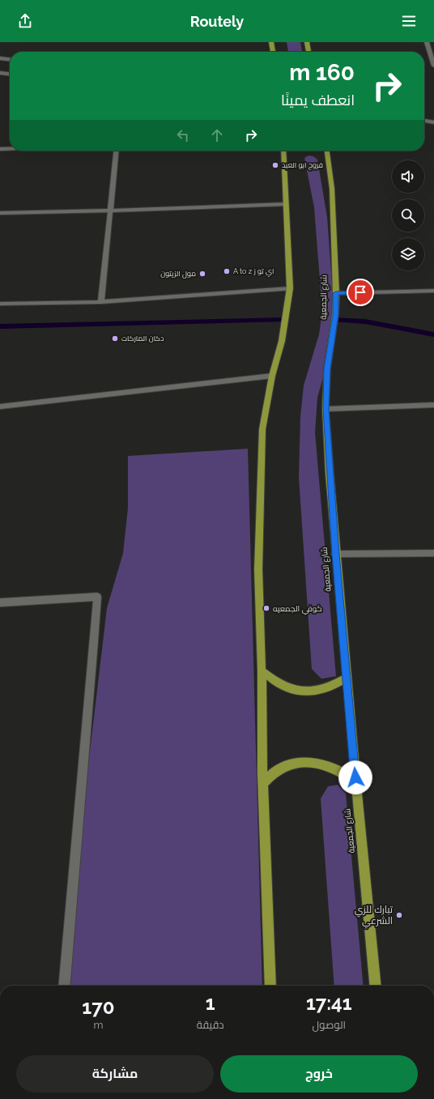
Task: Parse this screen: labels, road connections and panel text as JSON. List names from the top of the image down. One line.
{"streets":{"main road":["شارع الجمعية"]},"places":["فروج ابو العبد","A to z اي تو ز","مول الزيتون","دكان الماركات","كوفي الجمعيه","تبارك للزي الشرعي"],"page":{"header":"Routely","turn":["160 m","انعطف يمينًا"],"eta":["17:41","الوصول","1","دقيقة","170","m"],"buttons":["خروج","مشاركة"]}}
